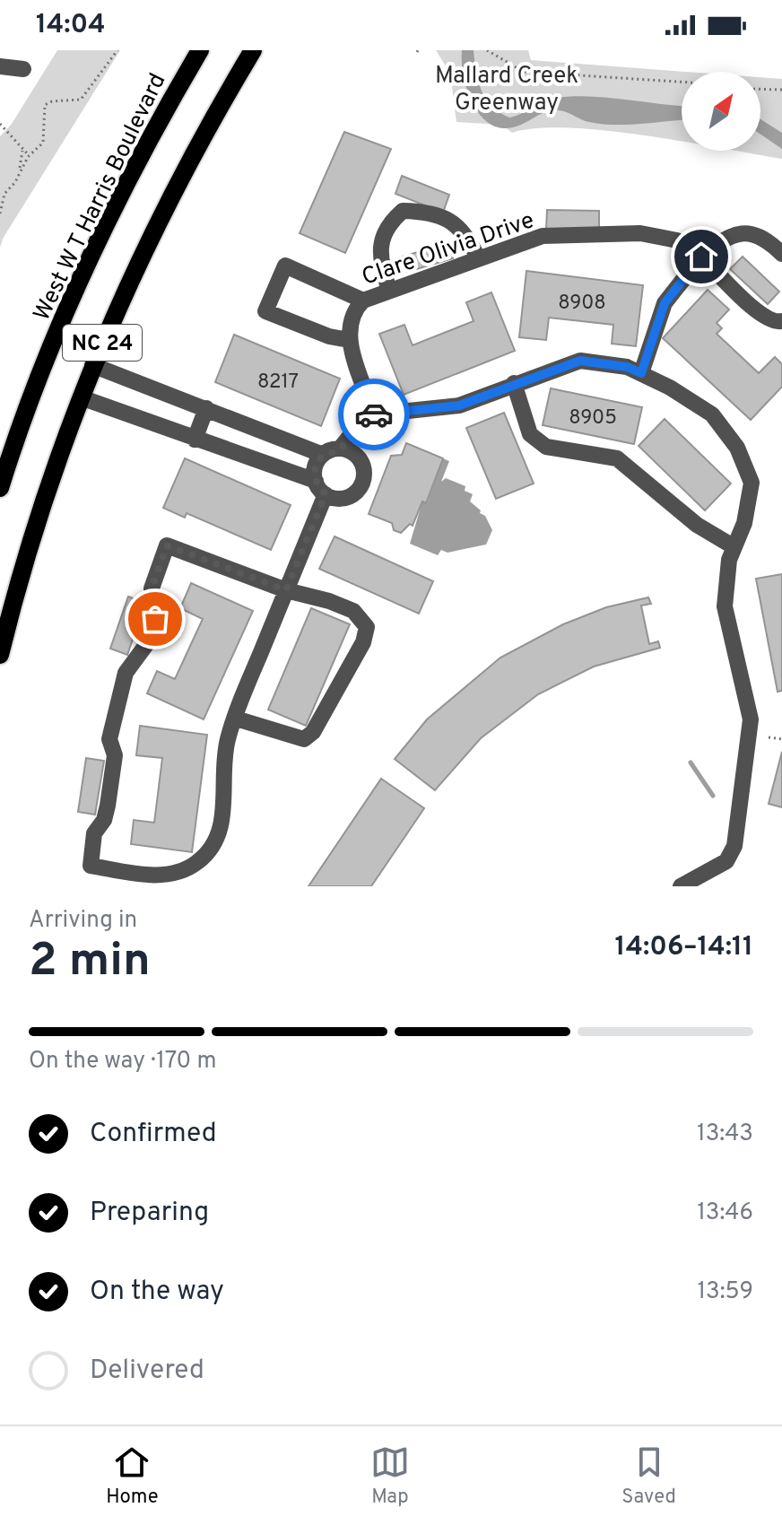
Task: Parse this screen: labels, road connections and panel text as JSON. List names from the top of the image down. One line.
{"streets":{"main road":["West W T Harris Boulevard","NC 24"],"street":["Clare Olivia Drive"]},"parks":["Mallard Creek Greenway"],"house_numbers":["8908","8217","8905"],"north":"top right","page":{"status":"14:04","heading":["2 min","Arriving in","14:06–14:11"],"bar":"On the way · 170 m","list":[["Confirmed","13:43"],["Preparing","13:46"],["On the way","13:59"],"Delivered"],"tabs":["Home","Map","Saved"]}}
